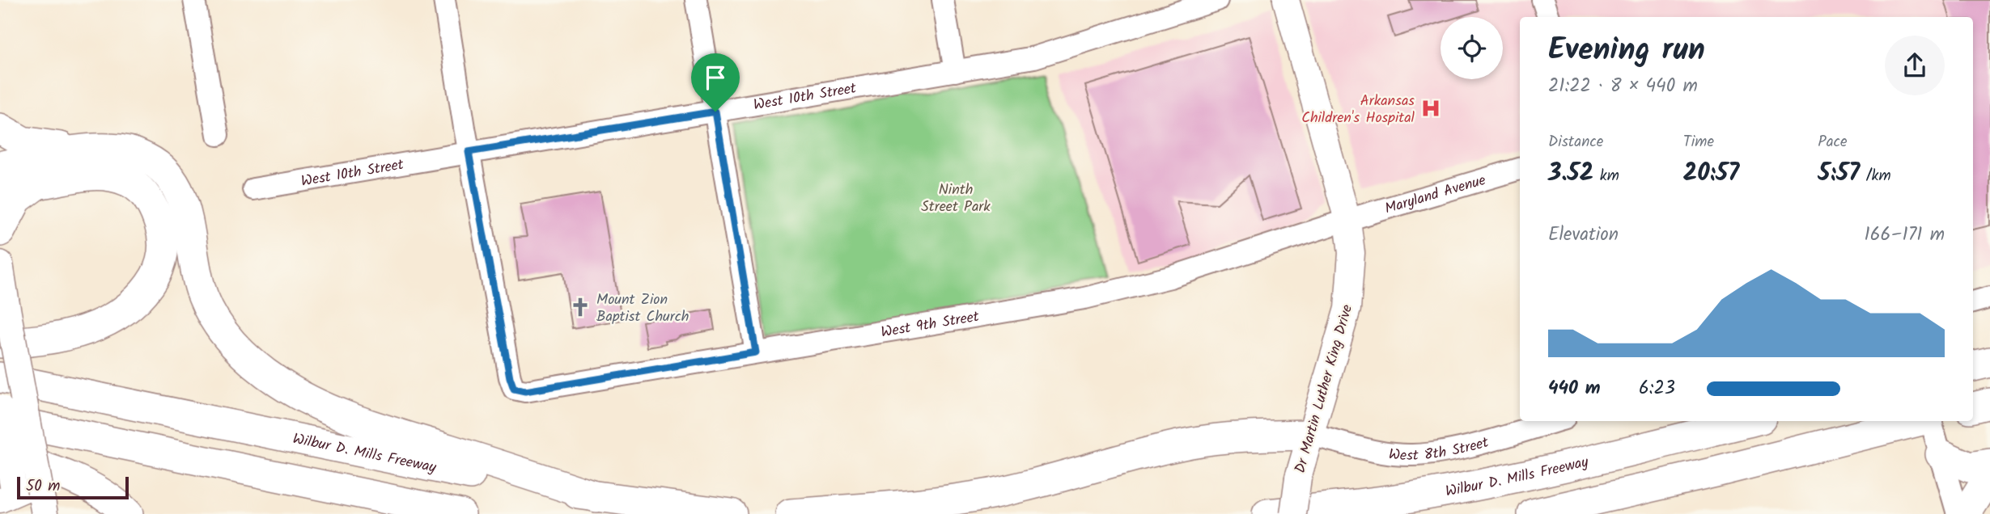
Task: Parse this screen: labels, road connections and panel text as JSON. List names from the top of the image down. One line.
{"streets":{"highway":["Wilbur D. Mills Freeway"],"main road":["Dr Martin Luther King Drive"],"street":["West 10th Street","Maryland Avenue","West 9th Street","West 8th Street"]},"crossings":[["West 10th Street","West 9th Street"],["Maryland Avenue","West 9th Street"],["Maryland Avenue","Dr Martin Luther King Drive"],["West 9th Street","Dr Martin Luther King Drive"],["Dr Martin Luther King Drive","West 8th Street"]],"parks":["Ninth Street Park"],"places":{"hospital":["Arkansas Children's Hospital"],"church":["Mount Zion Baptist Church"]},"scale_bar":"50 m","page":{"heading":["Evening run","21:22 · 8 × 440 m"],"stats":[["Distance","3.52 km"],["Time","20:57"],["Pace","5:57 /km"]],"chart":["Elevation","166–171 m"],"list":[{"name":"440 m","note":"6:23"}],"scale":"50 m"}}
